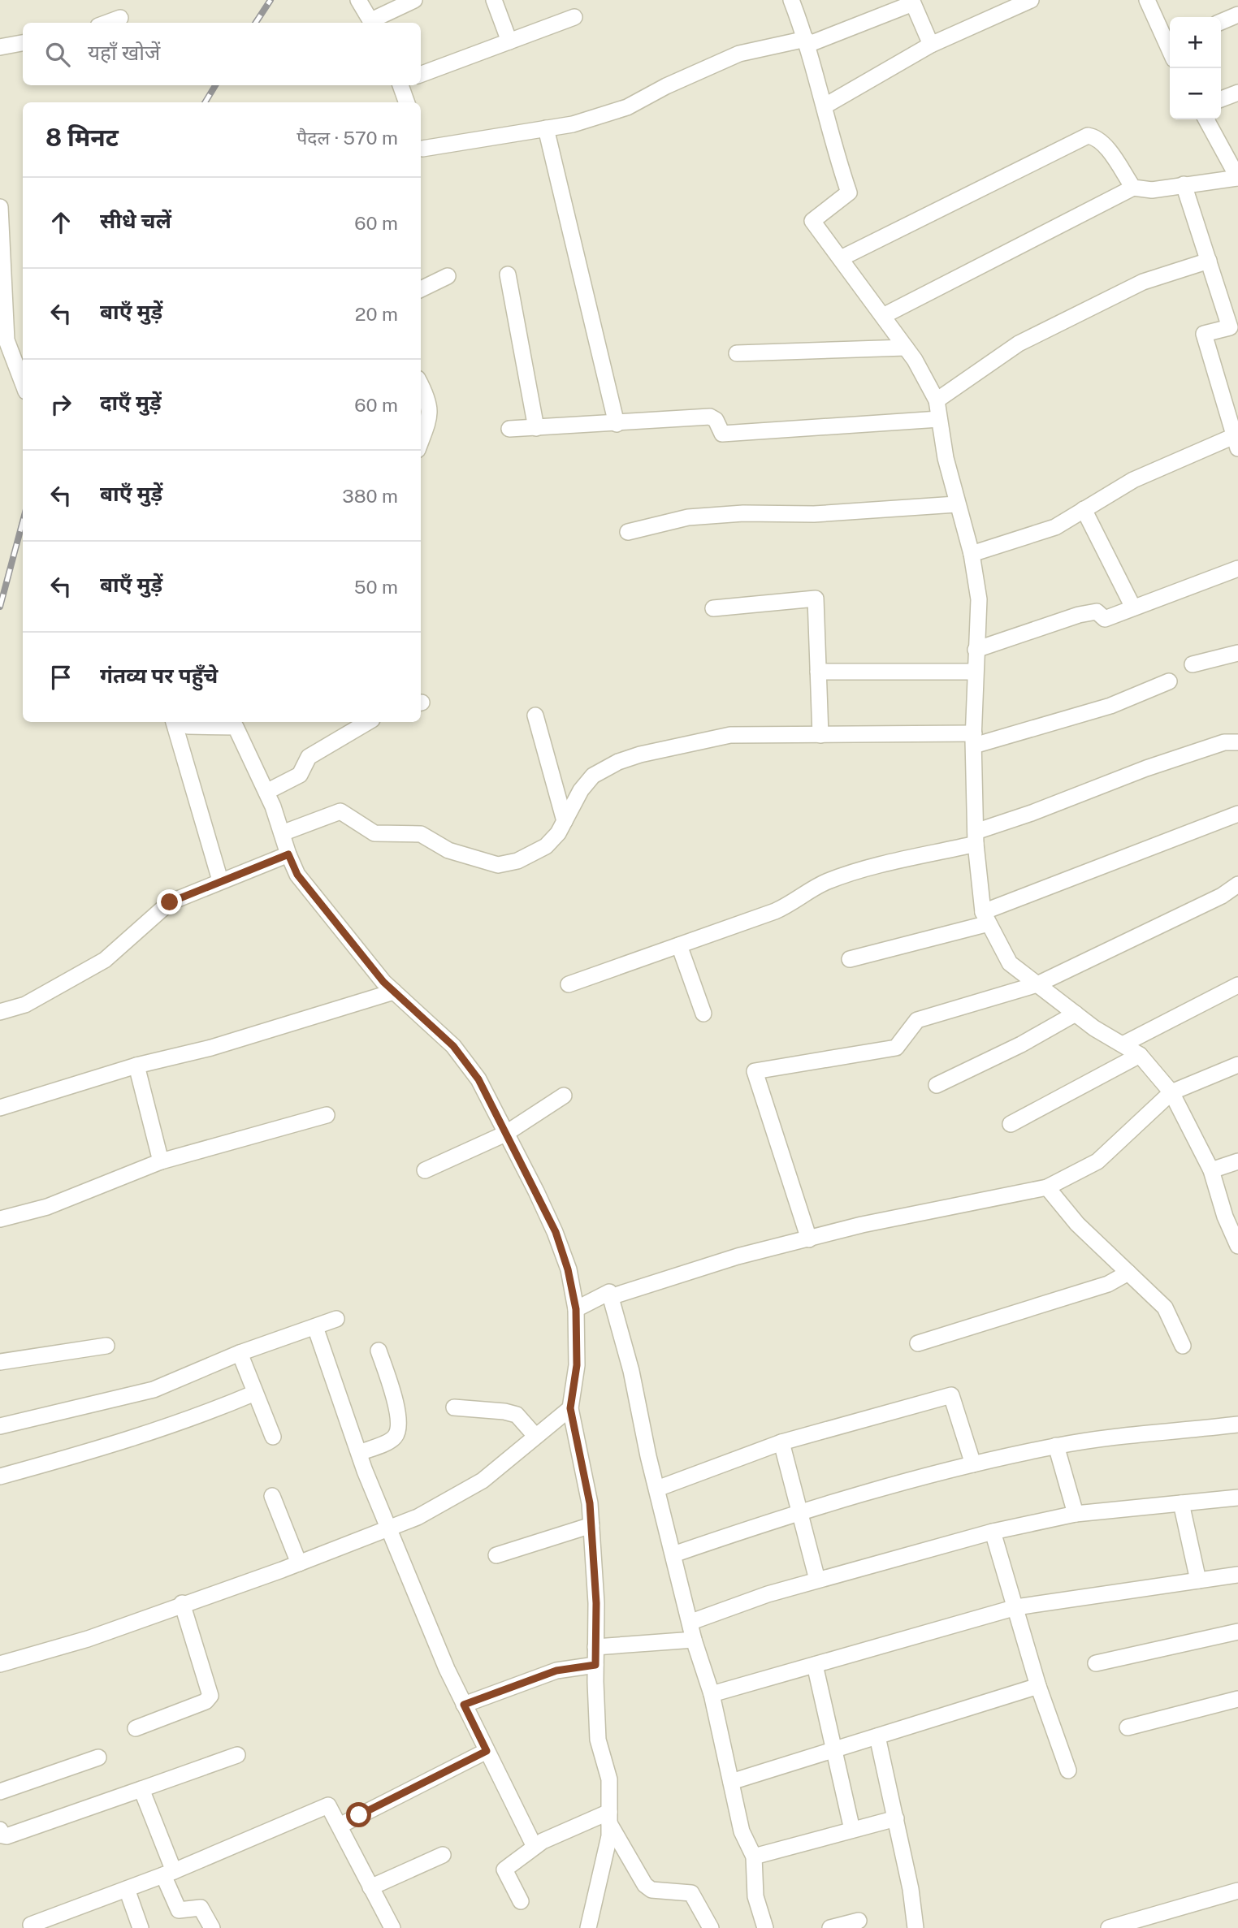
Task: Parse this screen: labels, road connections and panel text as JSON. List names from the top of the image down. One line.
{"page":{"map_buttons":["+","−"],"search":"यहाँ खोजें","heading":["8 मिनट","पैदल · 570 m"],"list":[["सीधे चलें","60 m"],["बाएँ मुड़ें","20 m"],["दाएँ मुड़ें","60 m"],["बाएँ मुड़ें","380 m"],["बाएँ मुड़ें","50 m"],"गंतव्य पर पहुँचे"]}}
